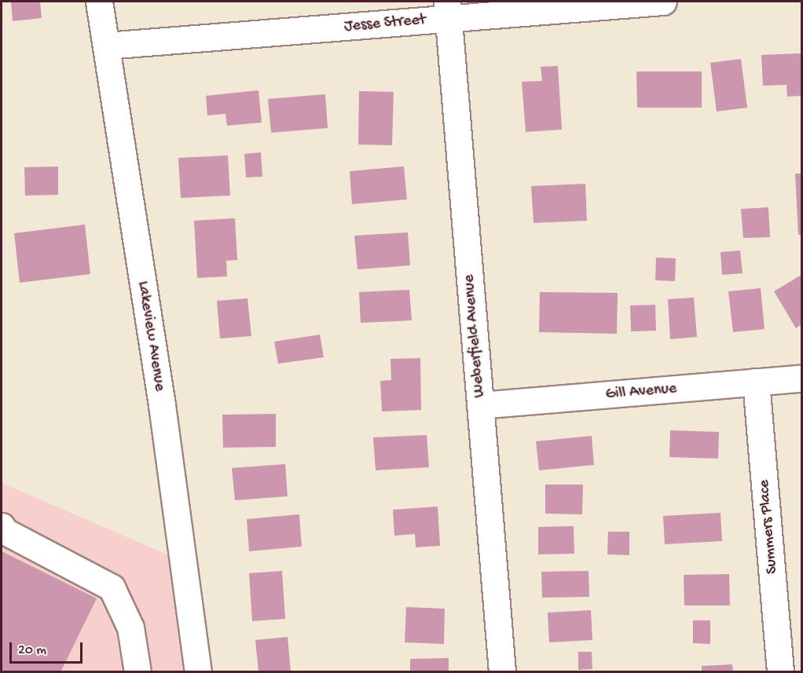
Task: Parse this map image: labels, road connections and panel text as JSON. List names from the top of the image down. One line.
{"streets":{"street":["Jesse Street","Lakeview Avenue","Weberfield Avenue","Gill Avenue","Summers Place"]},"crossings":[["Jesse Street","Lakeview Avenue"],["Jesse Street","Weberfield Avenue"],["Weberfield Avenue","Gill Avenue"],["Gill Avenue","Summers Place"]],"scale_bar":"20 m"}
